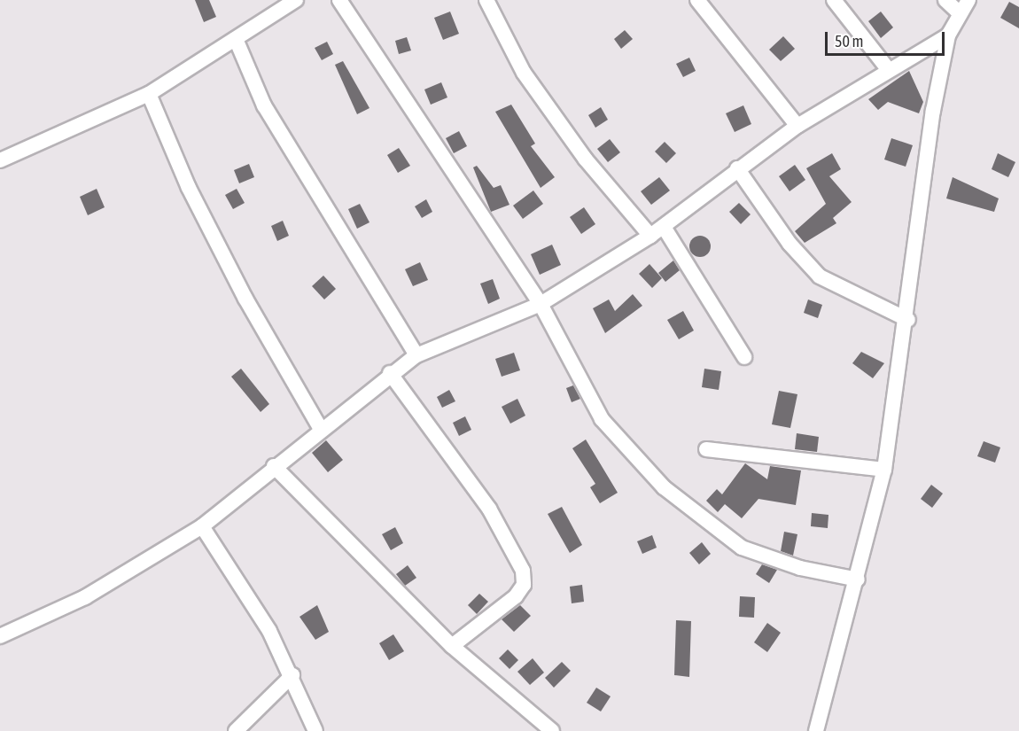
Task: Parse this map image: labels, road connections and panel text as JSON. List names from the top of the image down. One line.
{"scale_bar":"50 m"}
